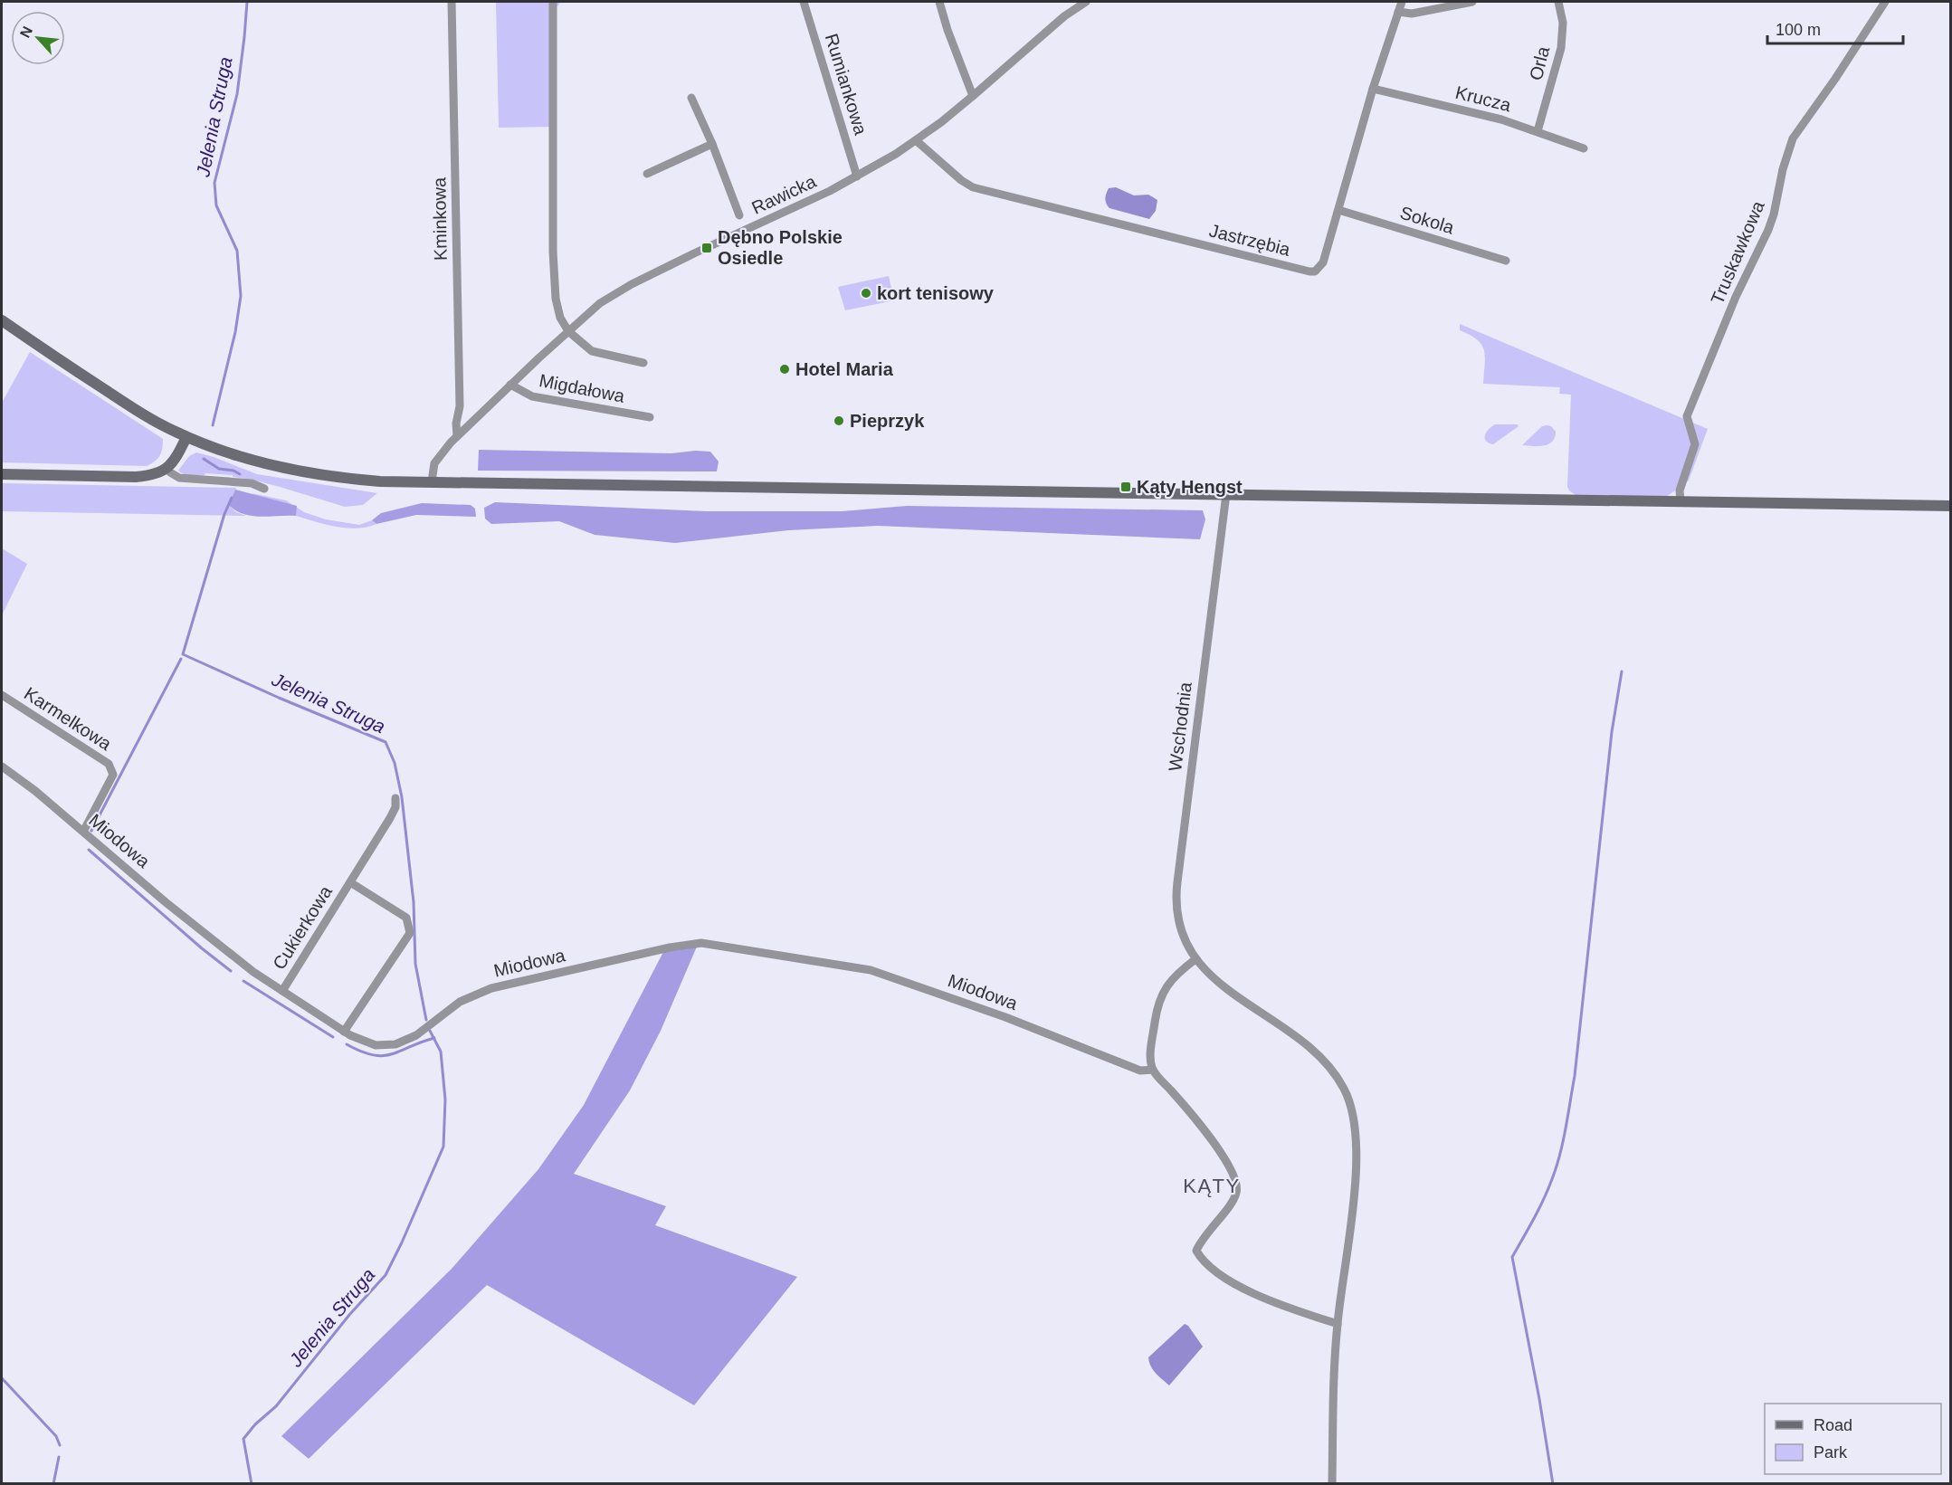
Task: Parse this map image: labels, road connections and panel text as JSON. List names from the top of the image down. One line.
{"streets":{"street":["Orla","Rumiankowa","Krucza","Rawicka","Kminkowa","Sokola","Jastrzębia","Truskawkowa","Migdałowa","Karmelkowa","Wschodnia","Miodowa","Cukierkowa"]},"crossings":[["Orla","Krucza"],["Rumiankowa","Rawicka"],["Krucza","Jastrzębia"],["Rawicka","Kminkowa"],["Rawicka","Jastrzębia"],["Rawicka","Migdałowa"],["Sokola","Jastrzębia"],["Karmelkowa","Miodowa"],["Miodowa","Cukierkowa"]],"districts":["KĄTY"],"water":["Jelenia Struga"],"places":{"transit":["Dębno Polskie Osiedle","Kąty Hengst"],"other":["kort tenisowy","Hotel Maria","Pieprzyk"]},"legend":["Road","Park"],"scale_bar":"100 m","north":"top left"}
